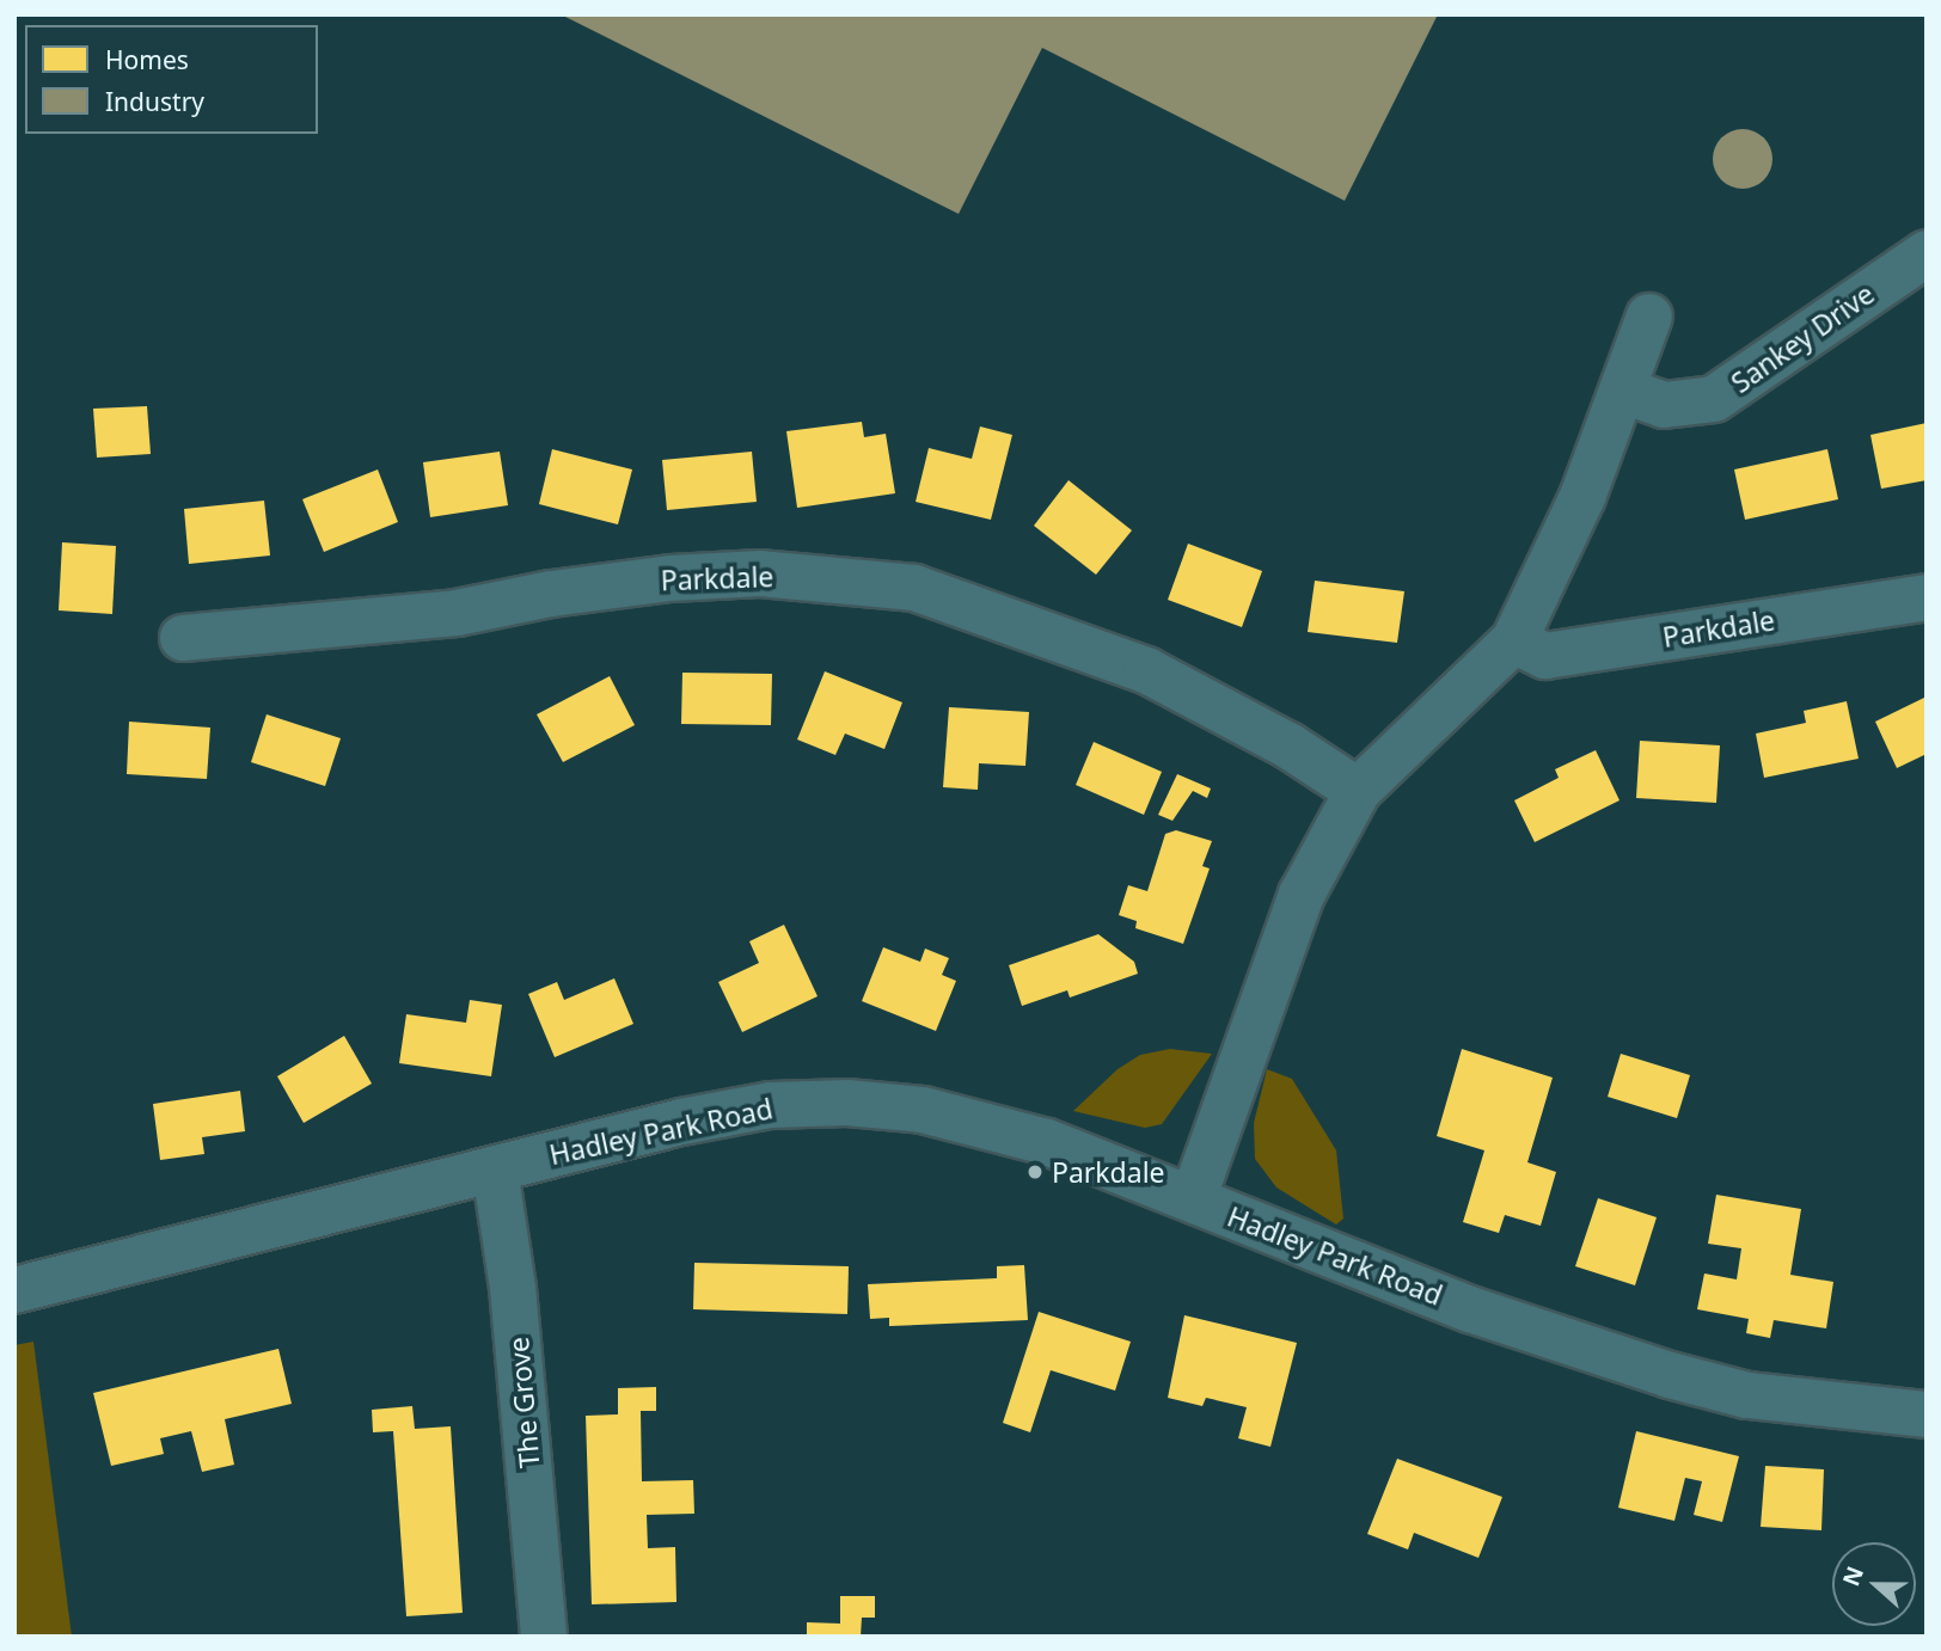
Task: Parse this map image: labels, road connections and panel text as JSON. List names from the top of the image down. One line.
{"streets":{"street":["Sankey Drive","Parkdale","Hadley Park Road","The Grove"]},"crossings":[["Hadley Park Road","The Grove"]],"places":["Parkdale"],"legend":["Homes","Industry"],"north":"left"}
